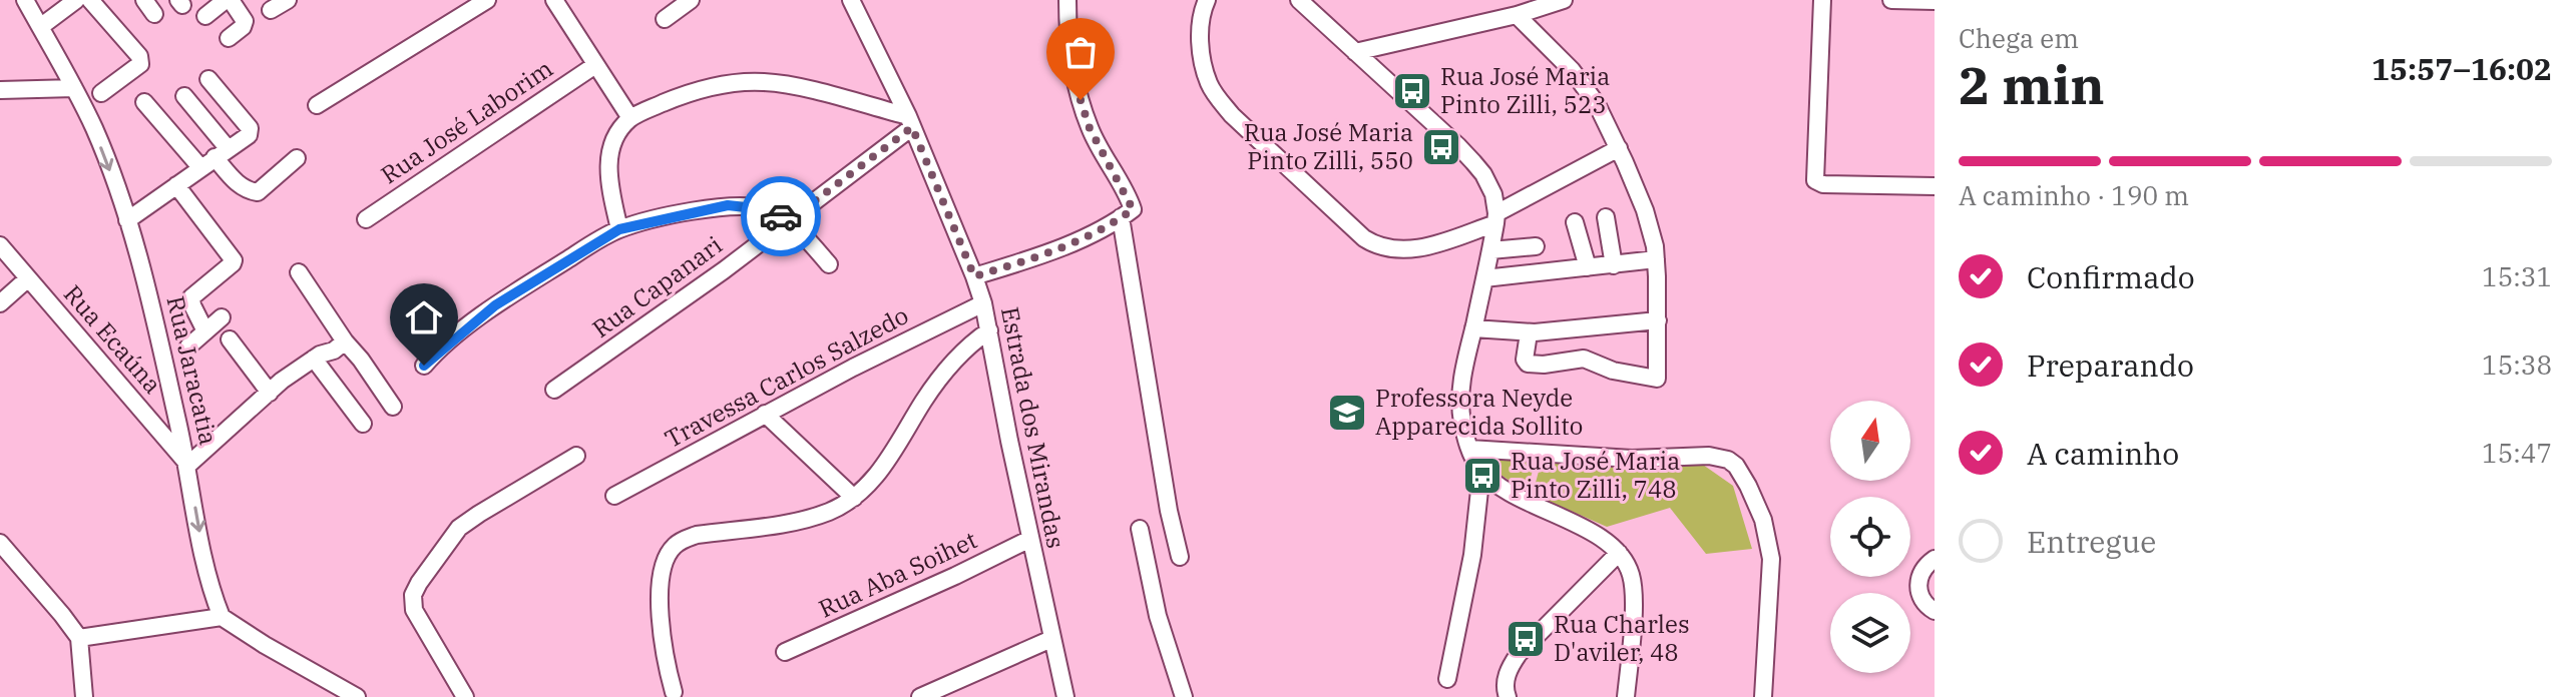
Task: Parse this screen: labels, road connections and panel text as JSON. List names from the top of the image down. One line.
{"streets":{"street":["Rua José Laborim","Rua Capanari","Rua Ecaúna","Rua Jaracatia","Travessa Carlos Salzedo","Estrada dos Mirandas","Rua Aba Soihet"]},"crossings":[["Rua Capanari","Estrada dos Mirandas"],["Rua Ecaúna","Rua Jaracatia"],["Travessa Carlos Salzedo","Estrada dos Mirandas"],["Estrada dos Mirandas","Rua Aba Soihet"]],"places":{"bus stop":["Rua José Maria Pinto Zilli, 523","Rua José Maria Pinto Zilli, 550","Rua José Maria Pinto Zilli, 748","Rua Charles D'aviler, 48"],"school or university":["Professora Neyde Apparecida Sollito"]},"north":"top","page":{"heading":["2 min","Chega em","15:57–16:02"],"bar":"A caminho · 190 m","list":[["Confirmado","15:31"],["Preparando","15:38"],["A caminho","15:47"],"Entregue"]}}
